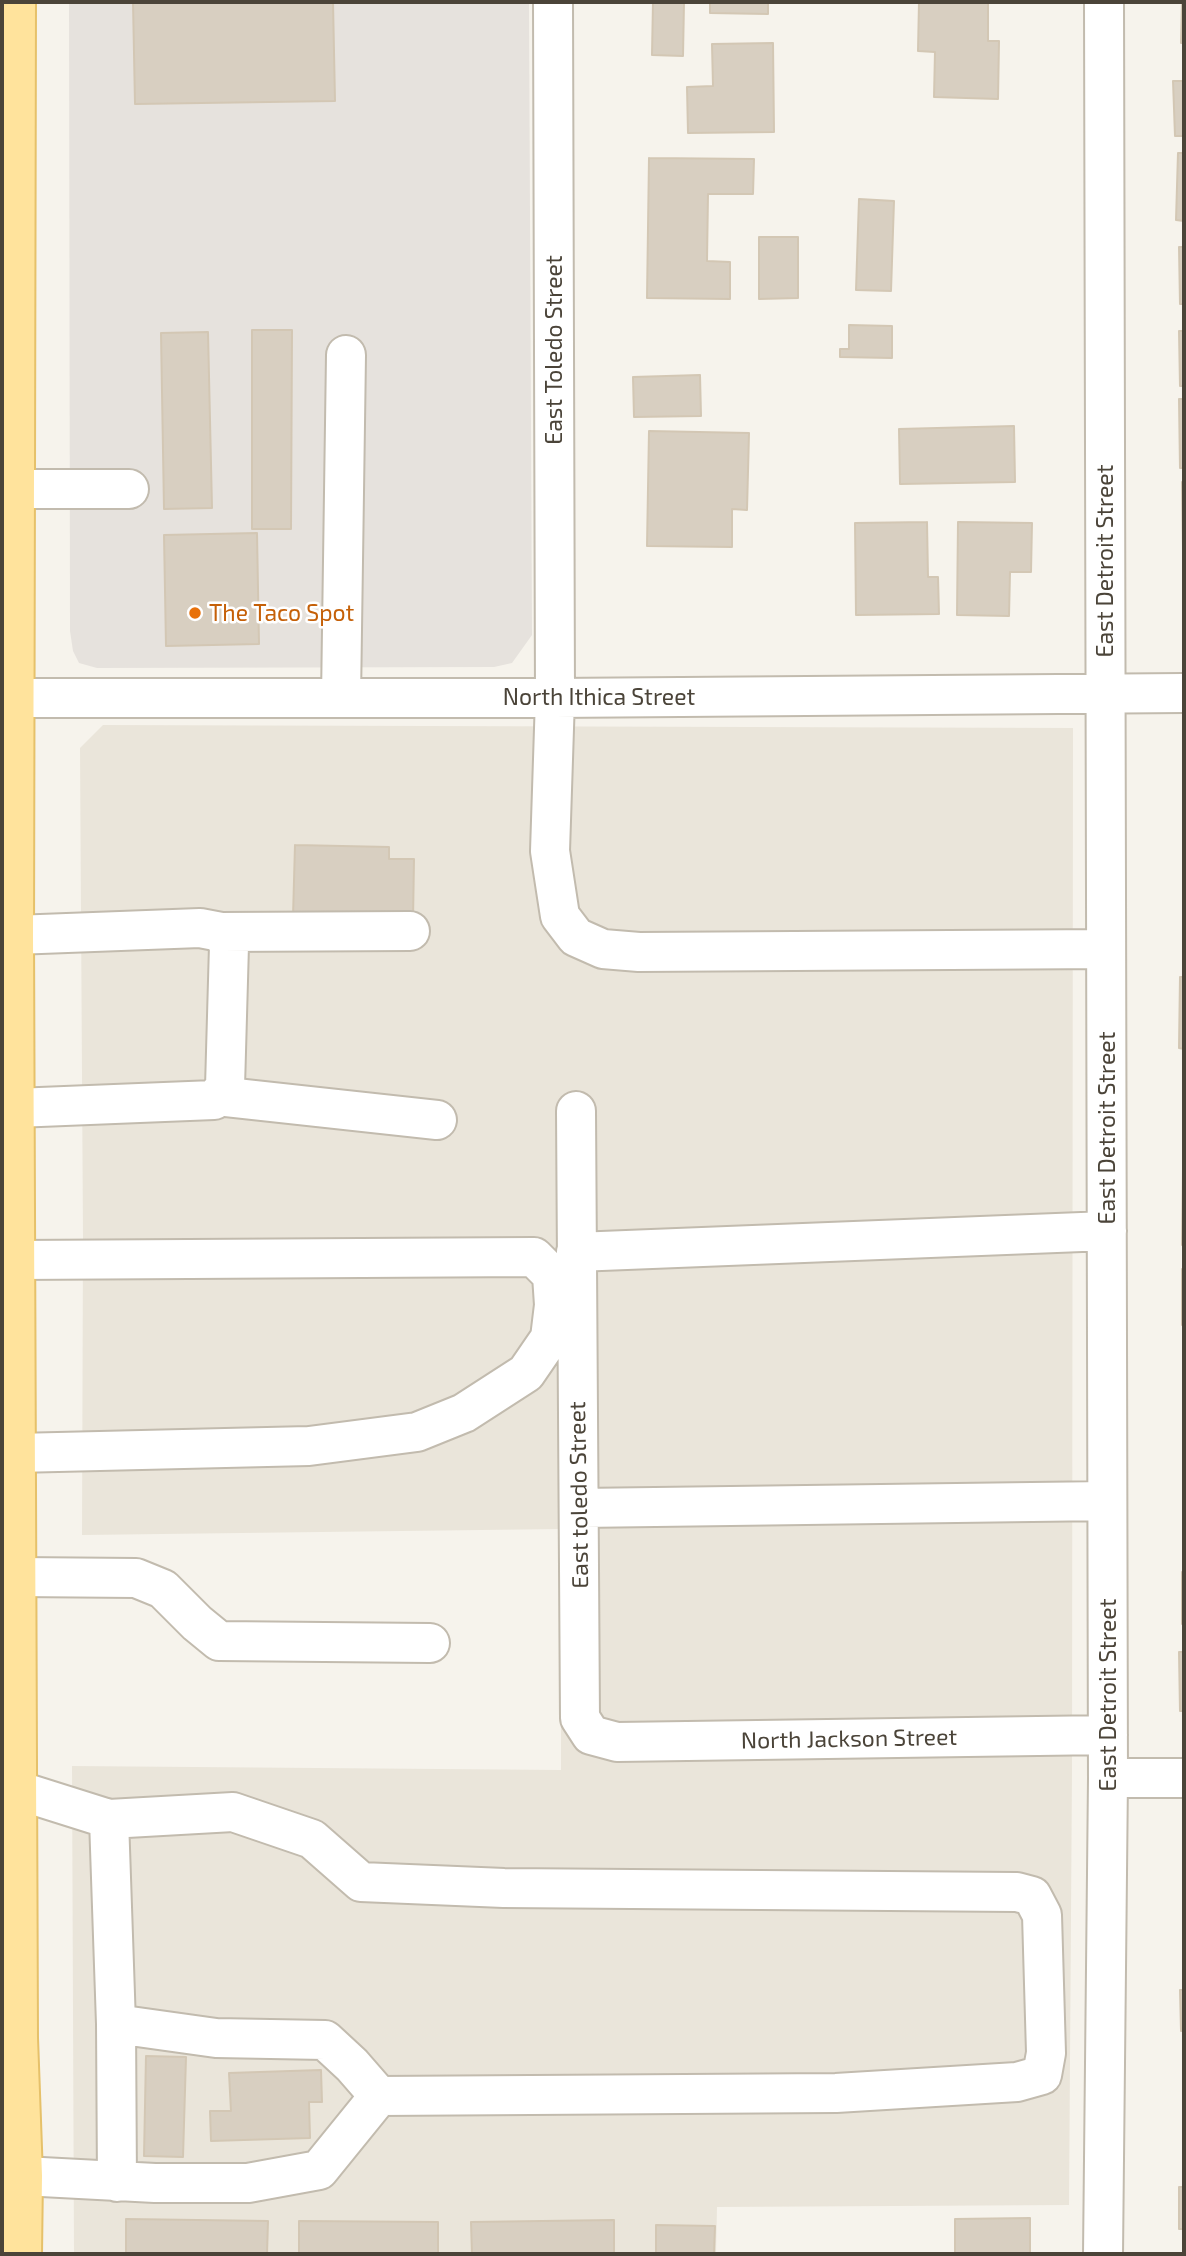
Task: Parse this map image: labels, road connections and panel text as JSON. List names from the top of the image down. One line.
{"streets":{"street":["East Toledo Street","East Detroit Street","North Ithica Street","East toledo Street","North Jackson Street"]},"crossings":[["East Toledo Street","East Detroit Street"],["East Toledo Street","North Ithica Street"],["East Detroit Street","North Ithica Street"],["East Detroit Street","North Jackson Street"],["East toledo Street","North Jackson Street"]],"places":["The Taco Spot"]}
